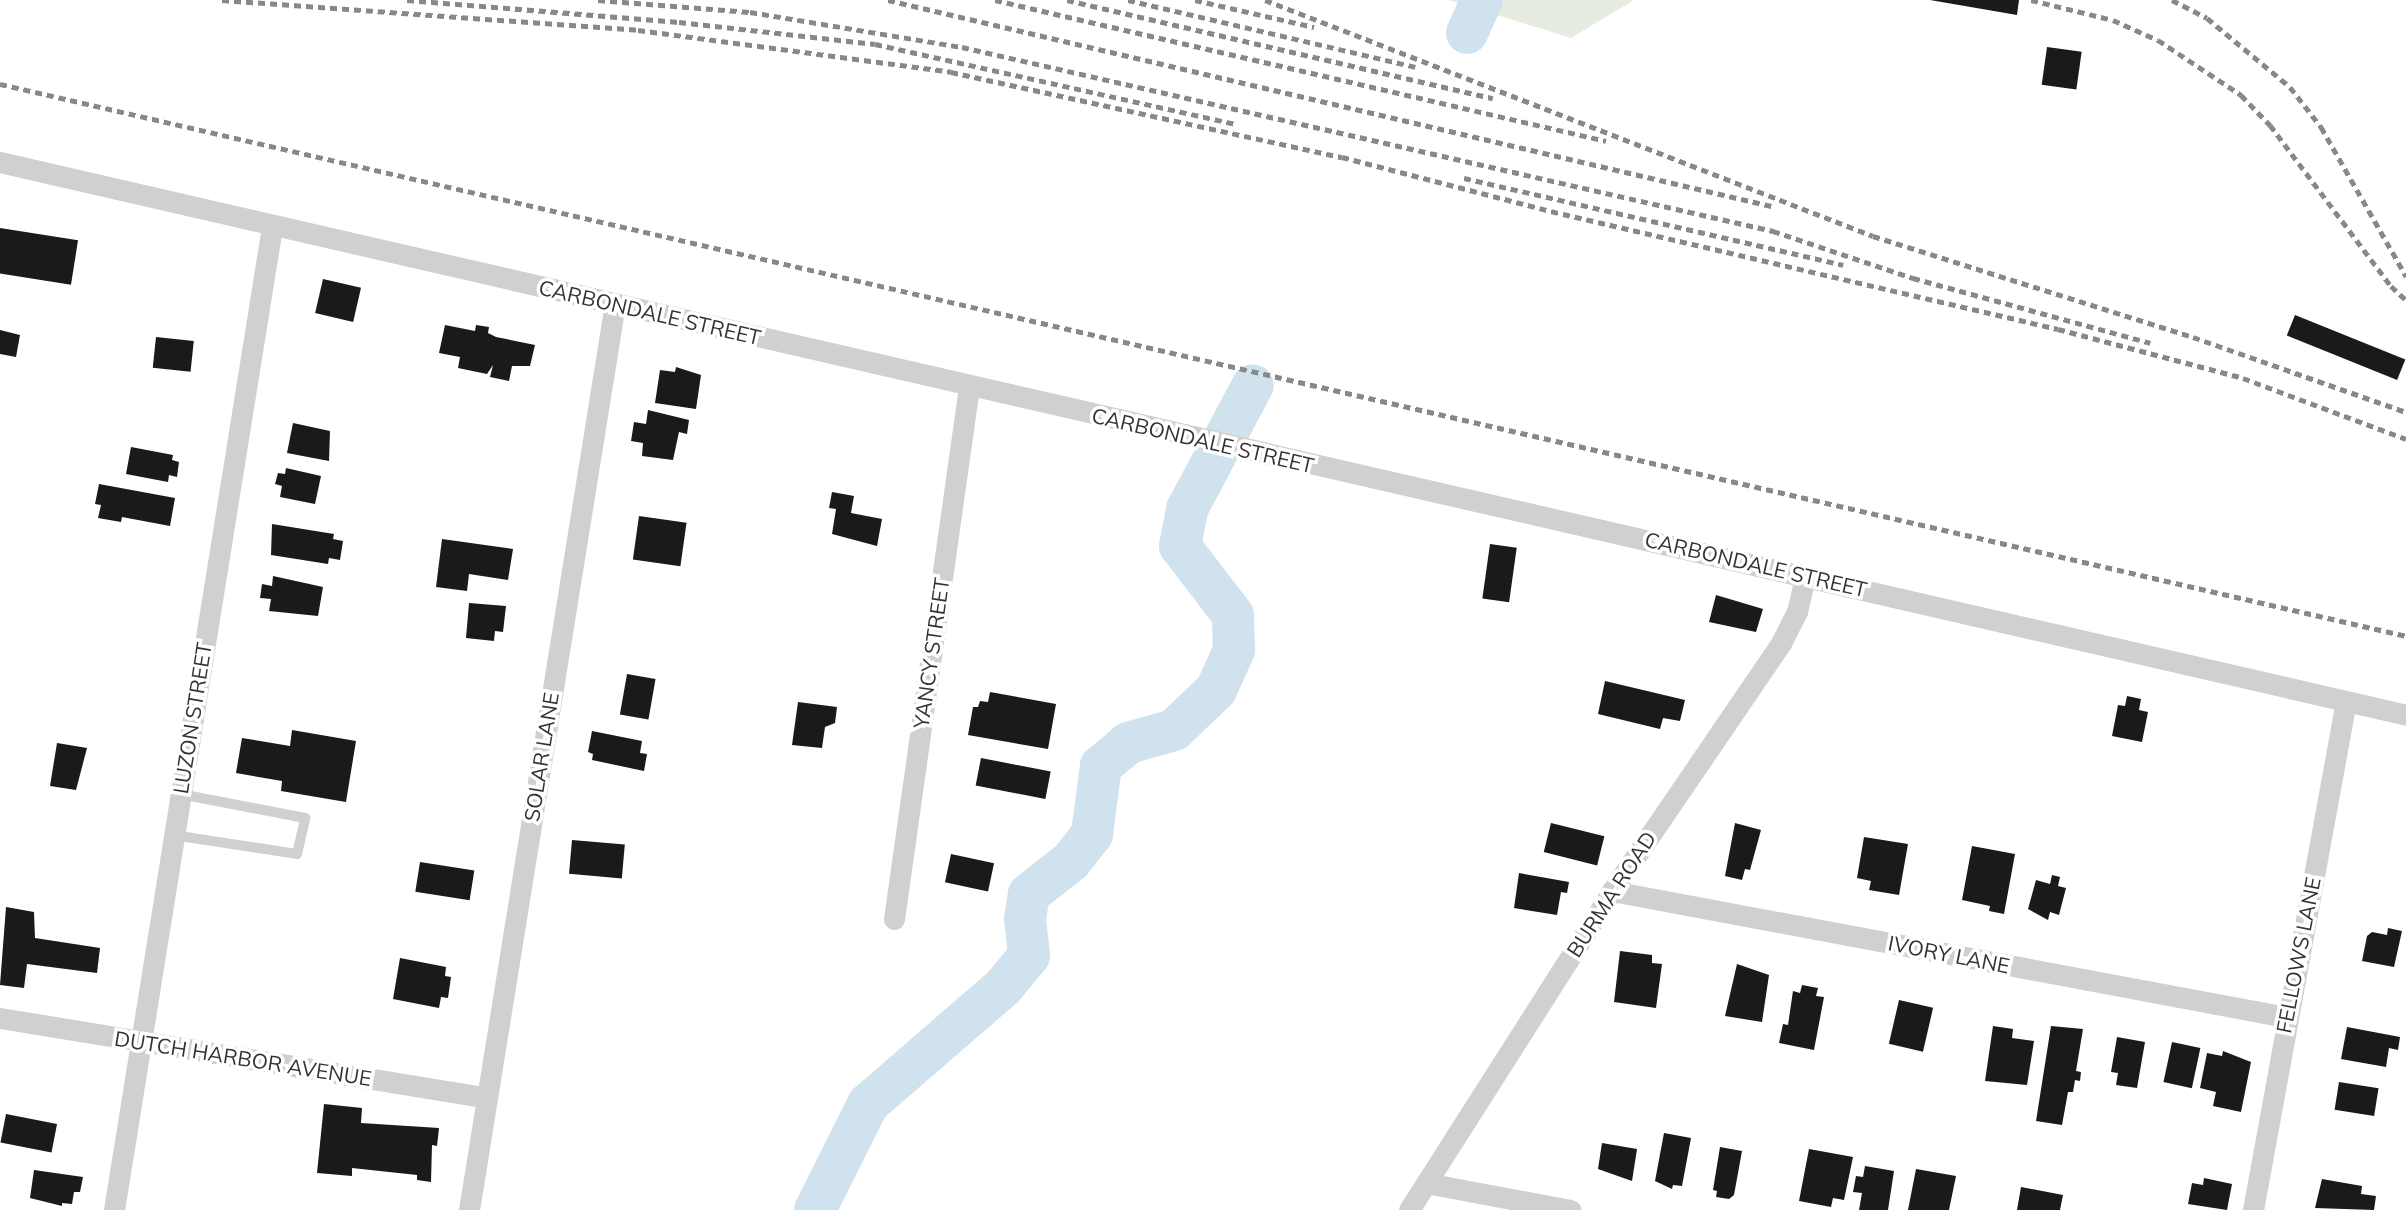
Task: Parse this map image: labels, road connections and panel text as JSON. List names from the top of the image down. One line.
{"streets":{"street":["CARBONDALE STREET","YANCY STREET","LUZON STREET","SOLAR LANE","BURMA ROAD","IVORY LANE","FELLOWS LANE","DUTCH HARBOR AVENUE"]},"crossings":[["CARBONDALE STREET","YANCY STREET"],["CARBONDALE STREET","LUZON STREET"],["CARBONDALE STREET","SOLAR LANE"],["CARBONDALE STREET","BURMA ROAD"],["CARBONDALE STREET","FELLOWS LANE"],["LUZON STREET","DUTCH HARBOR AVENUE"],["SOLAR LANE","DUTCH HARBOR AVENUE"],["BURMA ROAD","IVORY LANE"],["IVORY LANE","FELLOWS LANE"]]}
